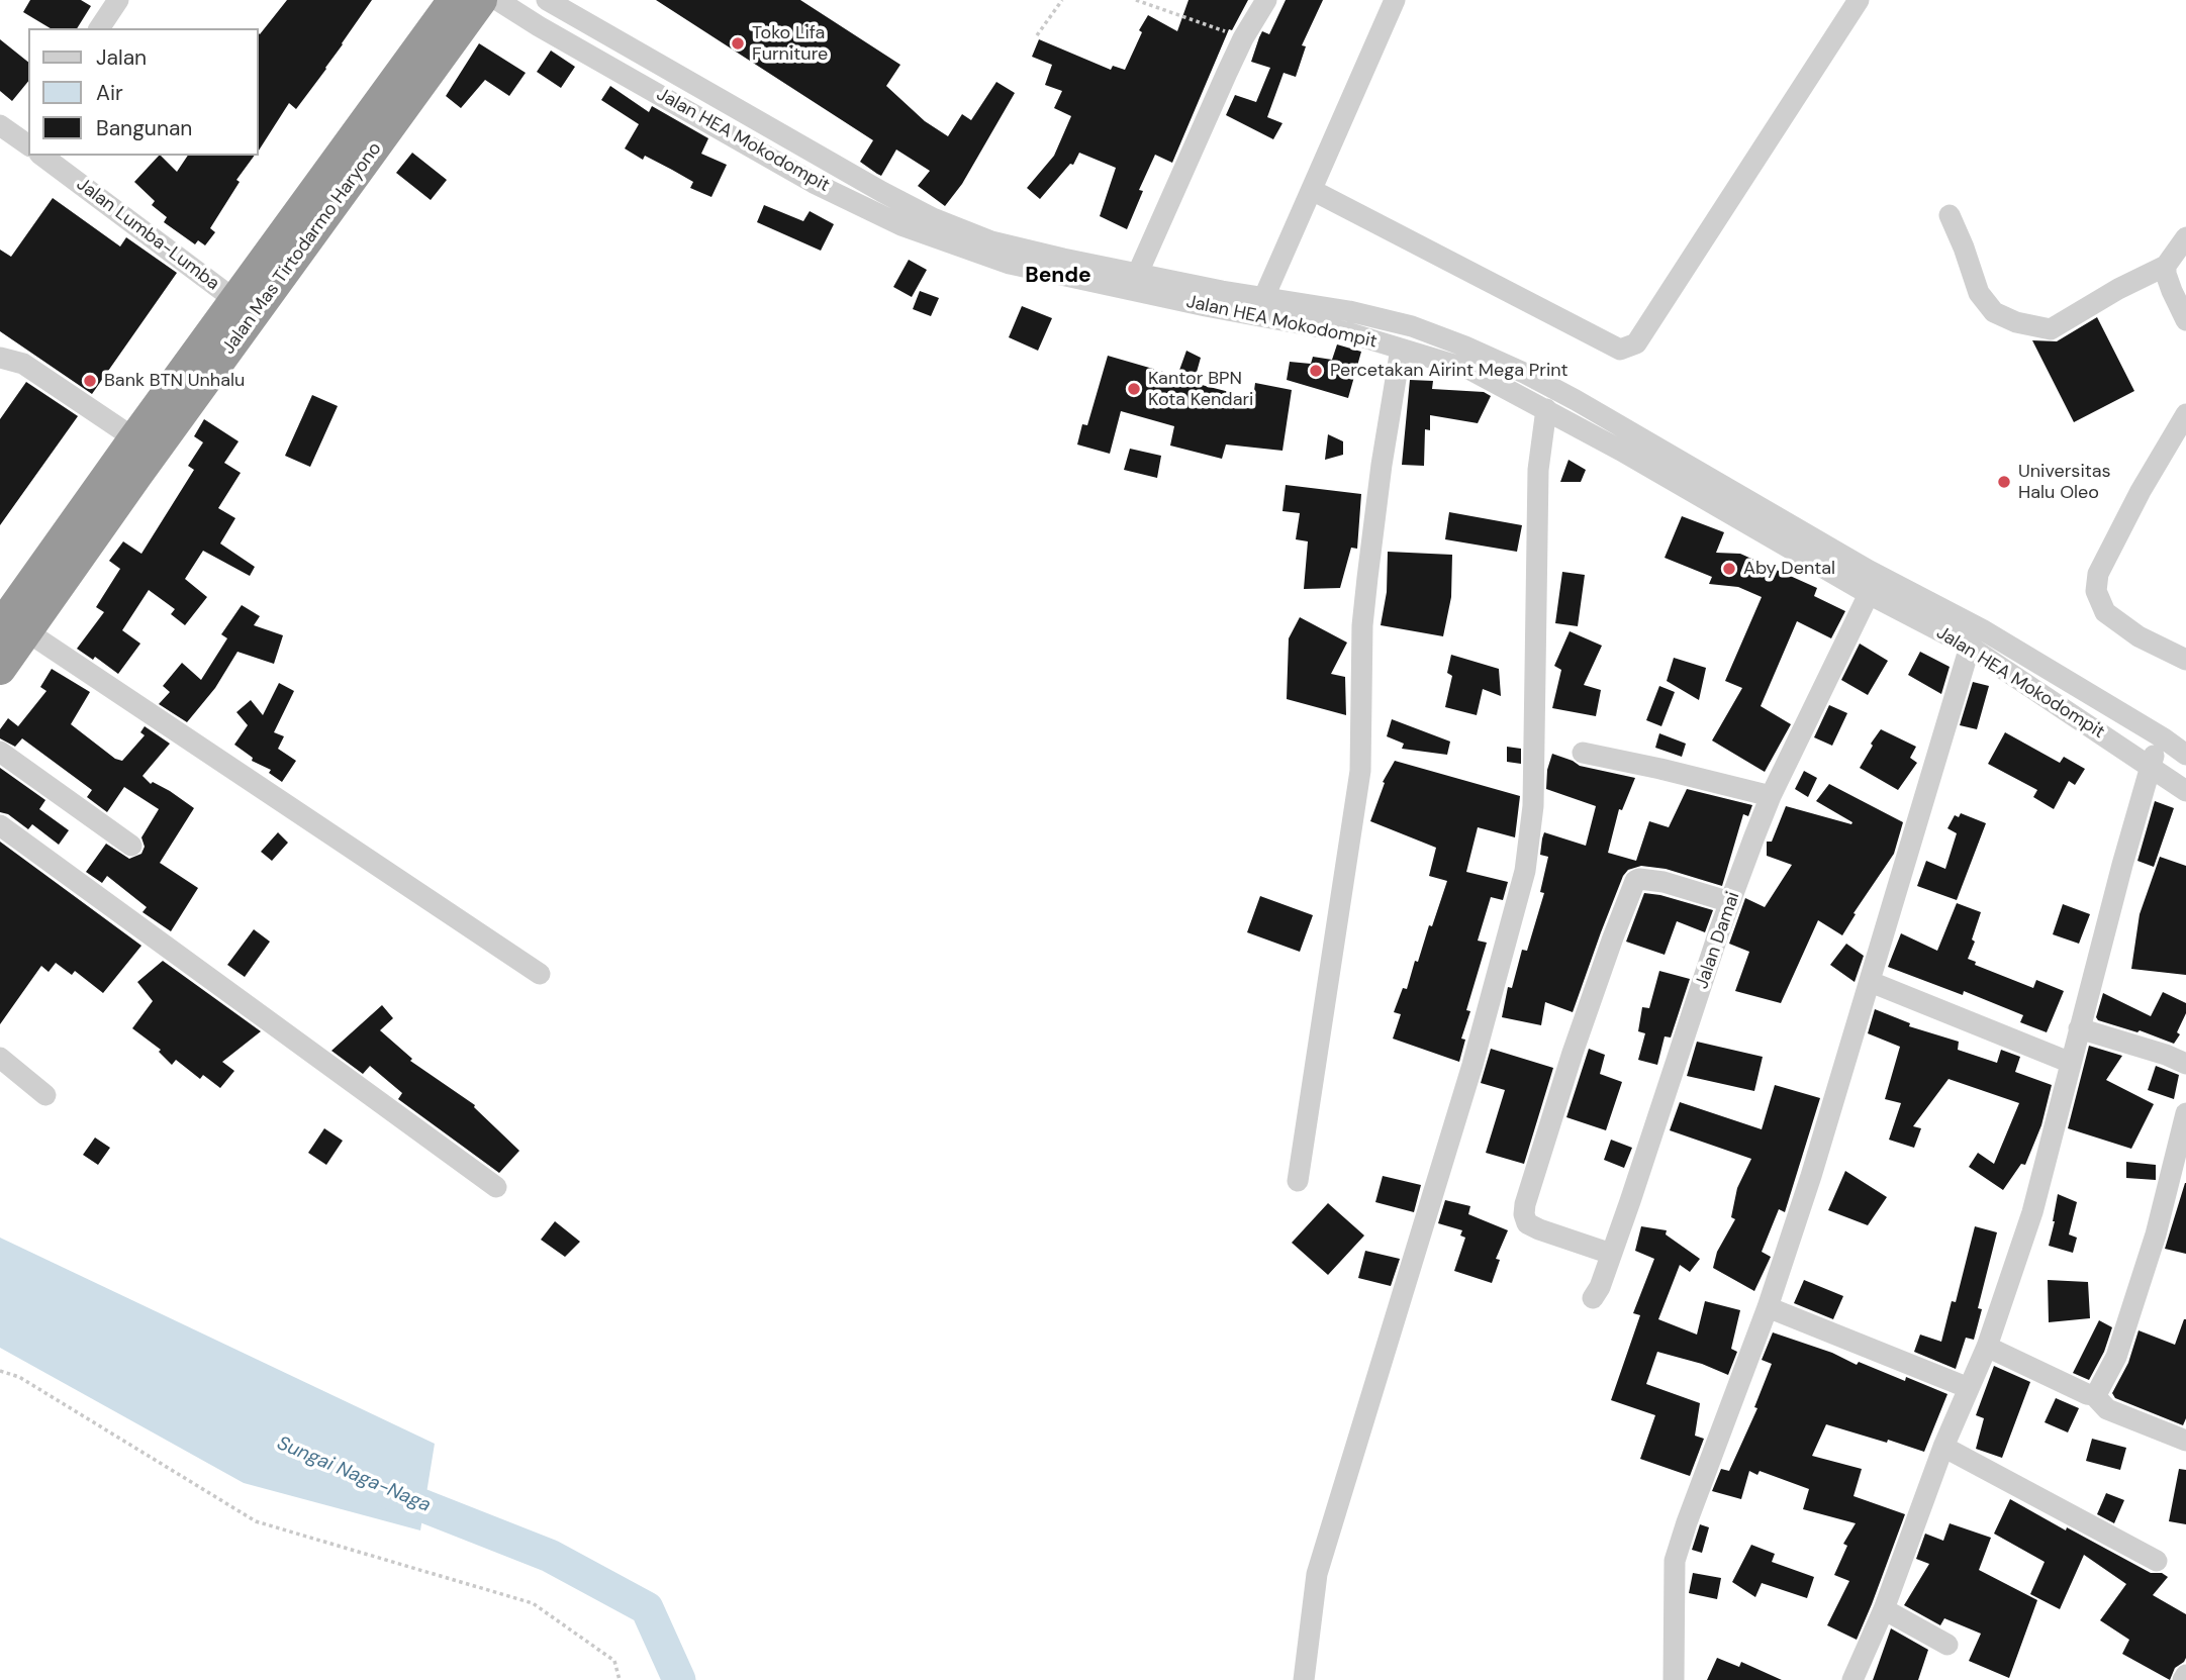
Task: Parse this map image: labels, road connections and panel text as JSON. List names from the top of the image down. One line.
{"streets":{"highway":["Jalan Mas Tirtodarmo Haryono"],"street":["Jalan HEA Mokodompit","Jalan Lumba-Lumba","Jalan Damai"]},"crossings":[["Jalan HEA Mokodompit","Jalan Damai"],["Jalan Lumba-Lumba","Jalan Mas Tirtodarmo Haryono"]],"districts":["Bende"],"water":["Sungai Naga-Naga"],"places":["Toko Lifa Furniture","Percetakan Airint Mega Print","Bank BTN Unhalu","Kantor BPN Kota Kendari","Universitas Halu Oleo","Aby Dental"],"legend":["Jalan","Air","Bangunan"]}
